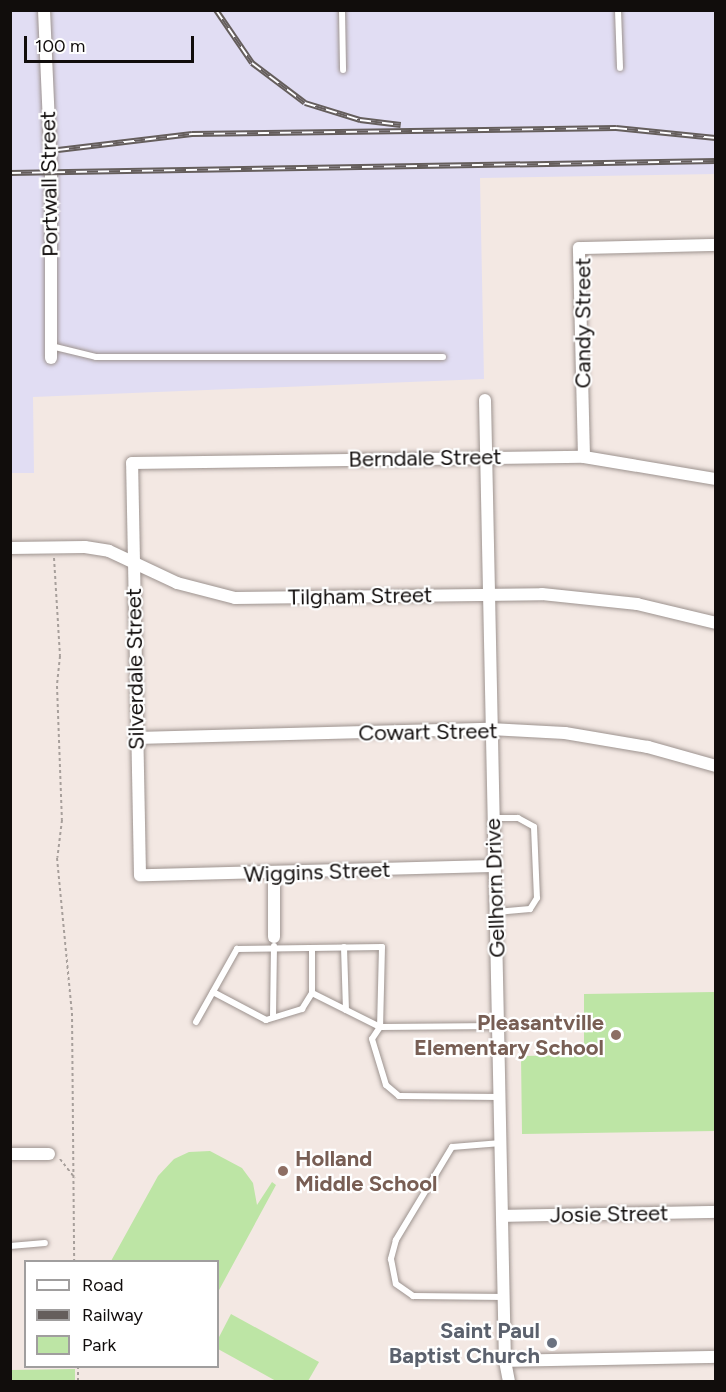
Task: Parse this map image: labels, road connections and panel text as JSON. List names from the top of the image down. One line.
{"streets":{"street":["Portwall Street","Candy Street","Berndale Street","Tilgham Street","Silverdale Street","Cowart Street","Wiggins Street","Gellhorn Drive","Josie Street"]},"crossings":[["Candy Street","Berndale Street"],["Berndale Street","Silverdale Street"],["Berndale Street","Gellhorn Drive"],["Tilgham Street","Silverdale Street"],["Tilgham Street","Gellhorn Drive"],["Silverdale Street","Cowart Street"],["Silverdale Street","Wiggins Street"],["Cowart Street","Gellhorn Drive"],["Wiggins Street","Gellhorn Drive"],["Gellhorn Drive","Josie Street"]],"places":["Pleasantville Elementary School","Holland Middle School","Saint Paul Baptist Church"],"legend":["Road","Railway","Park"],"scale_bar":"100 m"}
